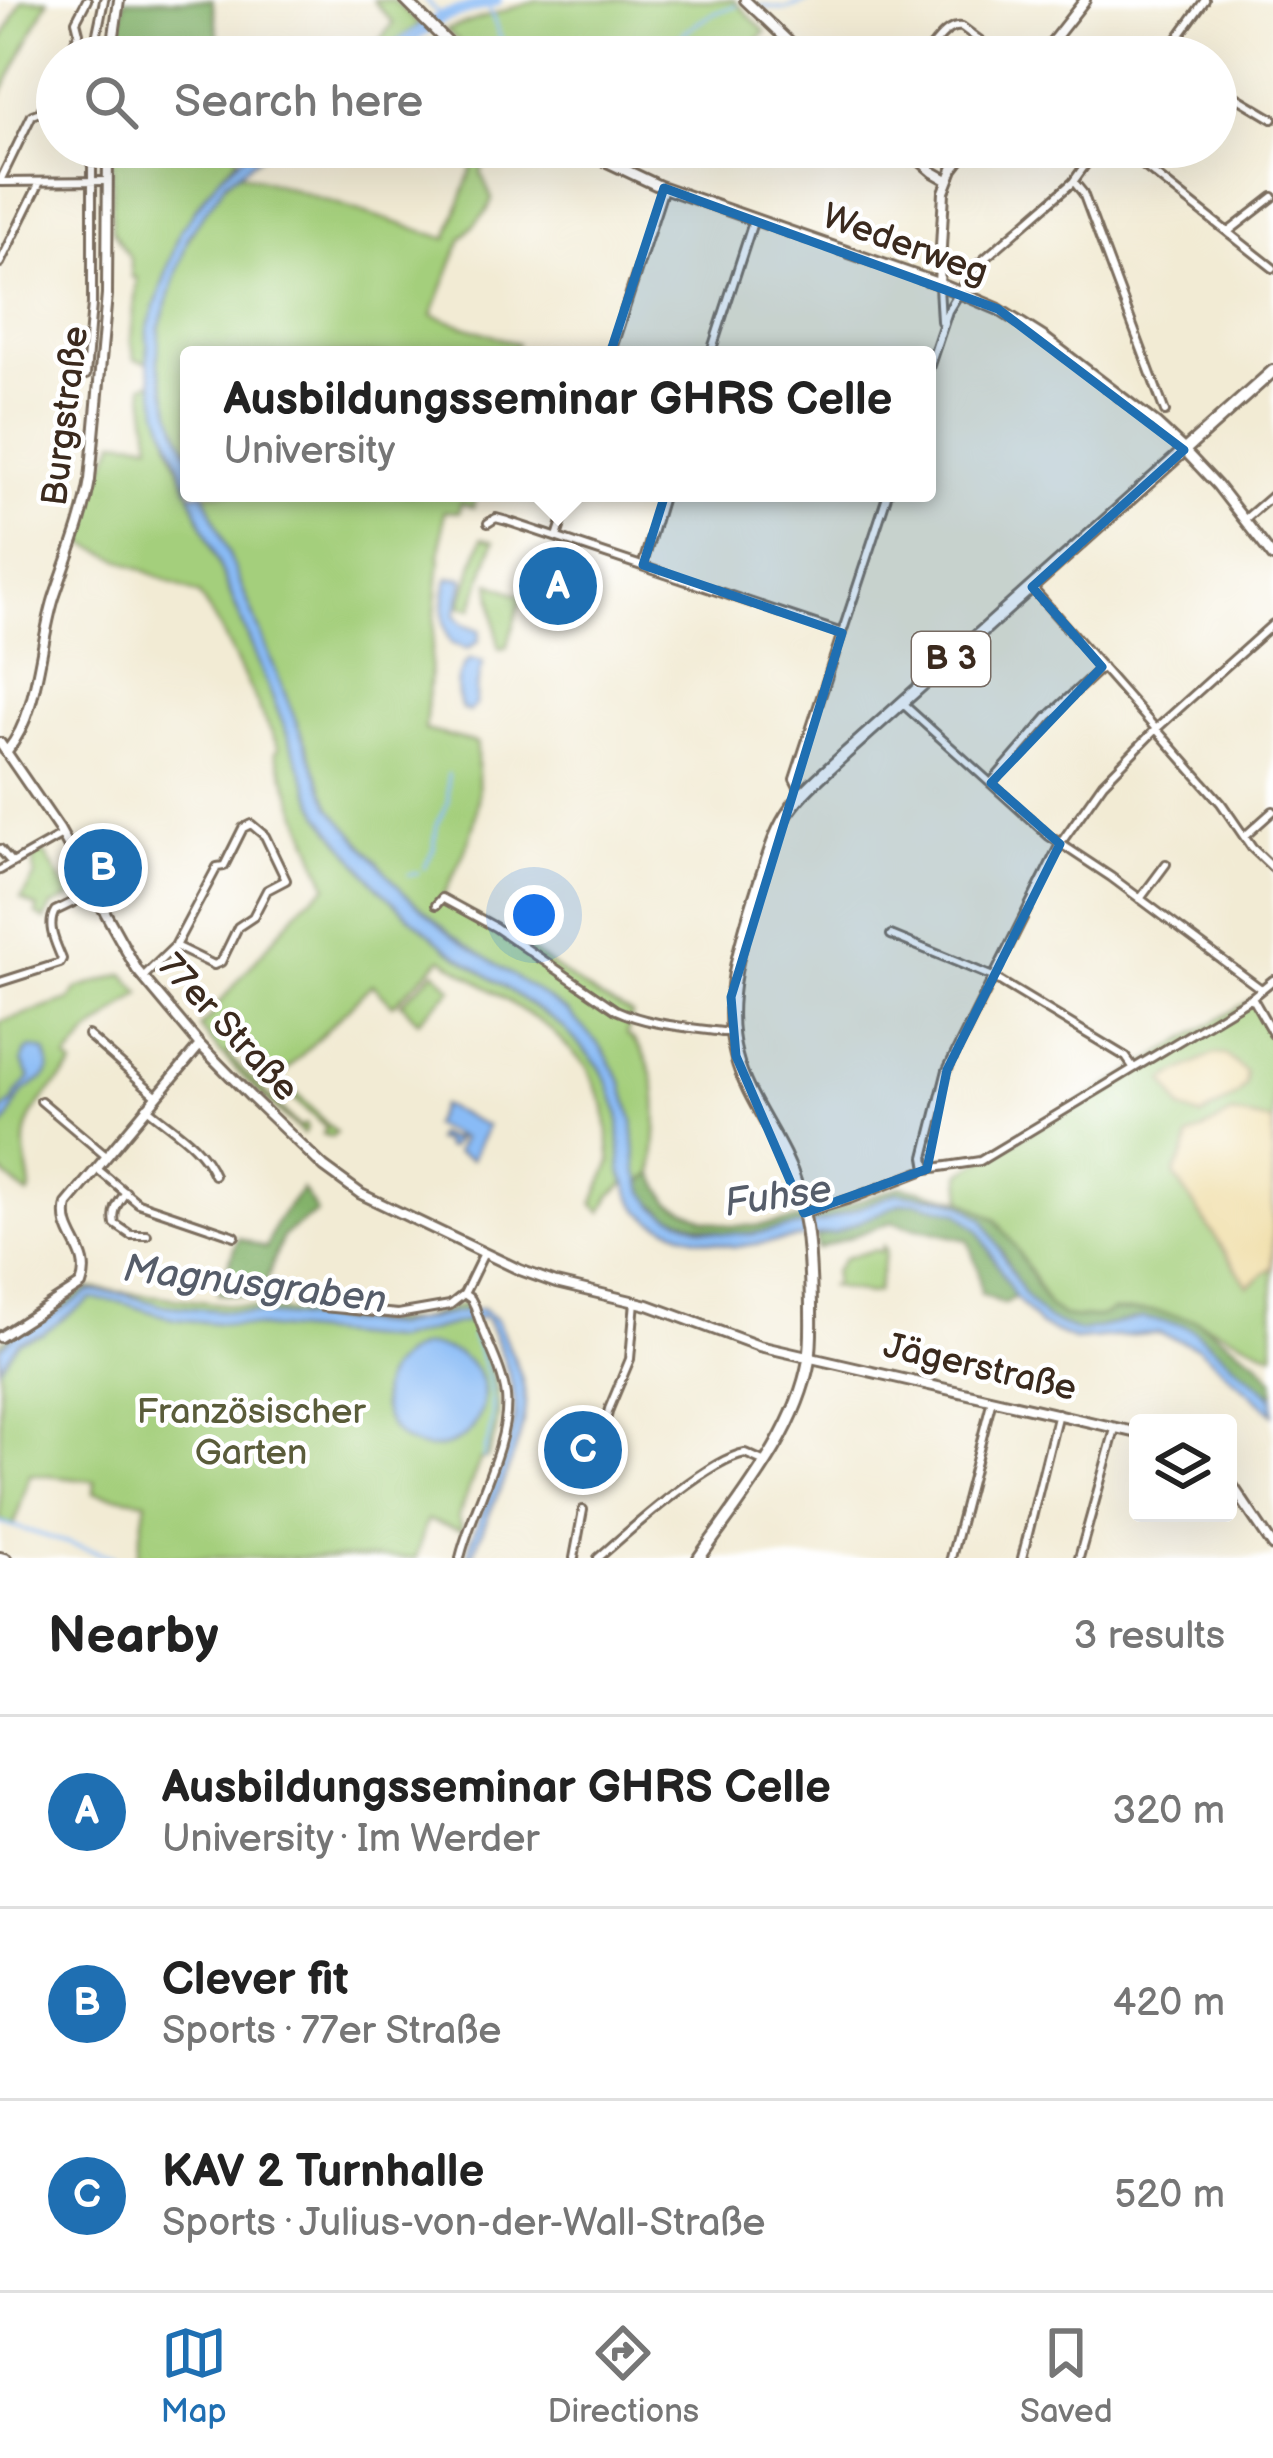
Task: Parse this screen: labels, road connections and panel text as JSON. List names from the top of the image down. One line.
{"streets":{"main road":["Wederweg","B 3"],"street":["Burgstraße","77er Straße","Jägerstraße"]},"crossings":[["Wederweg","B 3"],["Burgstraße","77er Straße"],["77er Straße","Jägerstraße"]],"water":["Fuhse","Magnusgraben"],"parks":["Französischer Garten"],"page":{"search":"Search here","popup":["Ausbildungsseminar GHRS Celle","University"],"pins":["A","B","C"],"heading":["Nearby","3 results"],"list":[{"mark":"A","name":"Ausbildungsseminar GHRS Celle","note":"University · Im Werder","value":"320 m"},{"mark":"B","name":"Clever fit","note":"Sports · 77er Straße","value":"420 m"},{"mark":"C","name":"KAV 2 Turnhalle","note":"Sports · Julius-von-der-Wall-Straße","value":"520 m"}],"nav":["Map","Directions","Saved"]}}
